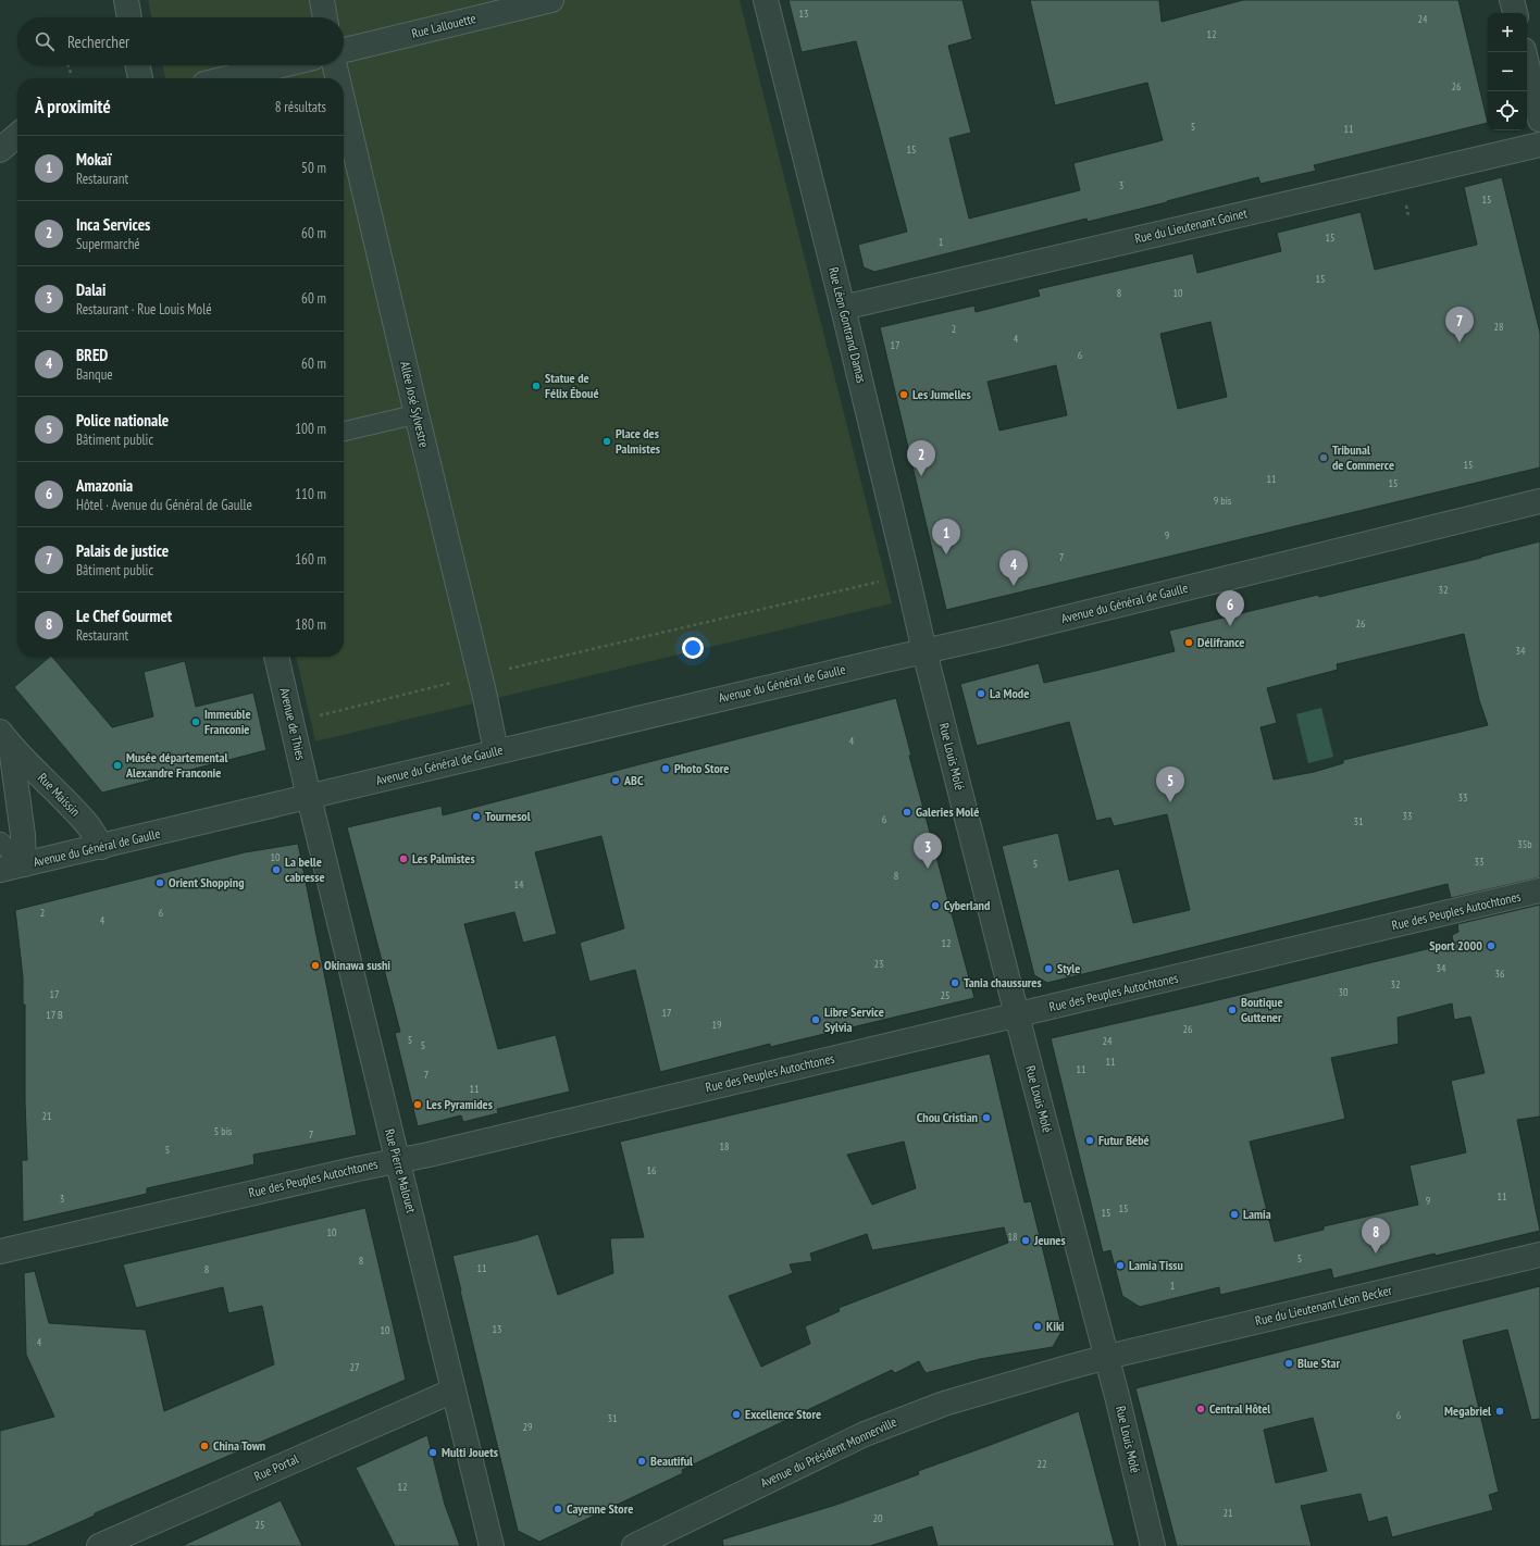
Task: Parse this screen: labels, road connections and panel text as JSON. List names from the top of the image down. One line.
{"streets":{"street":["Rue Lallouette","Rue du Lieutenant Goinet","Rue Léon Gontrand Damas","Allée José Sylvestre","Avenue du Général de Gaulle","Avenue de Thies","Rue Louis Molé","Rue Maissin","Rue des Peuples Autochtones","Rue Pierre Malouet","Rue du Lieutenant Léon Becker","Avenue du Président Monnerville","Rue Portal"]},"crossings":[["Rue du Lieutenant Goinet","Rue Léon Gontrand Damas"],["Rue Léon Gontrand Damas","Avenue du Général de Gaulle"],["Rue Léon Gontrand Damas","Rue Louis Molé"],["Allée José Sylvestre","Avenue du Général de Gaulle"],["Avenue du Général de Gaulle","Avenue de Thies"],["Avenue du Général de Gaulle","Rue Louis Molé"],["Avenue du Général de Gaulle","Rue Maissin"],["Avenue du Général de Gaulle","Rue Pierre Malouet"],["Avenue de Thies","Rue Pierre Malouet"],["Rue Louis Molé","Rue des Peuples Autochtones"],["Rue Louis Molé","Rue du Lieutenant Léon Becker"],["Rue Louis Molé","Avenue du Président Monnerville"],["Rue des Peuples Autochtones","Rue Pierre Malouet"],["Rue Pierre Malouet","Rue Portal"],["Rue du Lieutenant Léon Becker","Avenue du Président Monnerville"]],"places":["Statue de Félix Éboué","Les Jumelles","Place des Palmistes","Tribunal de Commerce","Délifrance","La Mode","Immeuble Franconie","Musée départemental Alexandre Franconie","Photo Store","ABC","Galeries Molé","Tournesol","Les Palmistes","La belle cabresse","Orient Shopping","Cyberland","Sport 2000","Okinawa sushi","Style","Tania chaussures","Boutique Guttener","Libre Service Sylvia","Les Pyramides","Chou Cristian","Futur Bébé","Lamia","Jeunes","Lamia Tissu","Kiki","Blue Star","Central Hôtel","Megabriel","Excellence Store","China Town","Multi Jouets","Beautiful","Cayenne Store"],"house_numbers":["13","24","12","26","5","11","15","3","15","15","1","15","8","10","28","2","4","17","6","15","11","15","9 bis","9","7","32","26","34","4","33","33","6","31","35b","10","33","5","8","14","2","6","4","12","23","34","36","32","30","17","25","17","17 B","19","26","5","24","5","11","11","7","11","21","5 bis","7","18","5","16","11","3","9","15","15","10","18","5","8","11","8","1","13","10","4","27","6","31","29","22","12","21","20","25"],"page":{"map_buttons":["+","−"],"search":"Rechercher","heading":["À proximité","8 résultats"],"list":[{"mark":"1","name":"Mokaï","note":"Restaurant","value":"50 m"},{"mark":"2","name":"Inca Services","note":"Supermarché","value":"60 m"},{"mark":"3","name":"Dalai","note":"Restaurant · Rue Louis Molé","value":"60 m"},{"mark":"4","name":"BRED","note":"Banque","value":"60 m"},{"mark":"5","name":"Police nationale","note":"Bâtiment public","value":"100 m"},{"mark":"6","name":"Amazonia","note":"Hôtel · Avenue du Général de Gaulle","value":"110 m"},{"mark":"7","name":"Palais de justice","note":"Bâtiment public","value":"160 m"},{"mark":"8","name":"Le Chef Gourmet","note":"Restaurant","value":"180 m"}],"pins":["7","2","1","4","6","5","3","8"]}}
